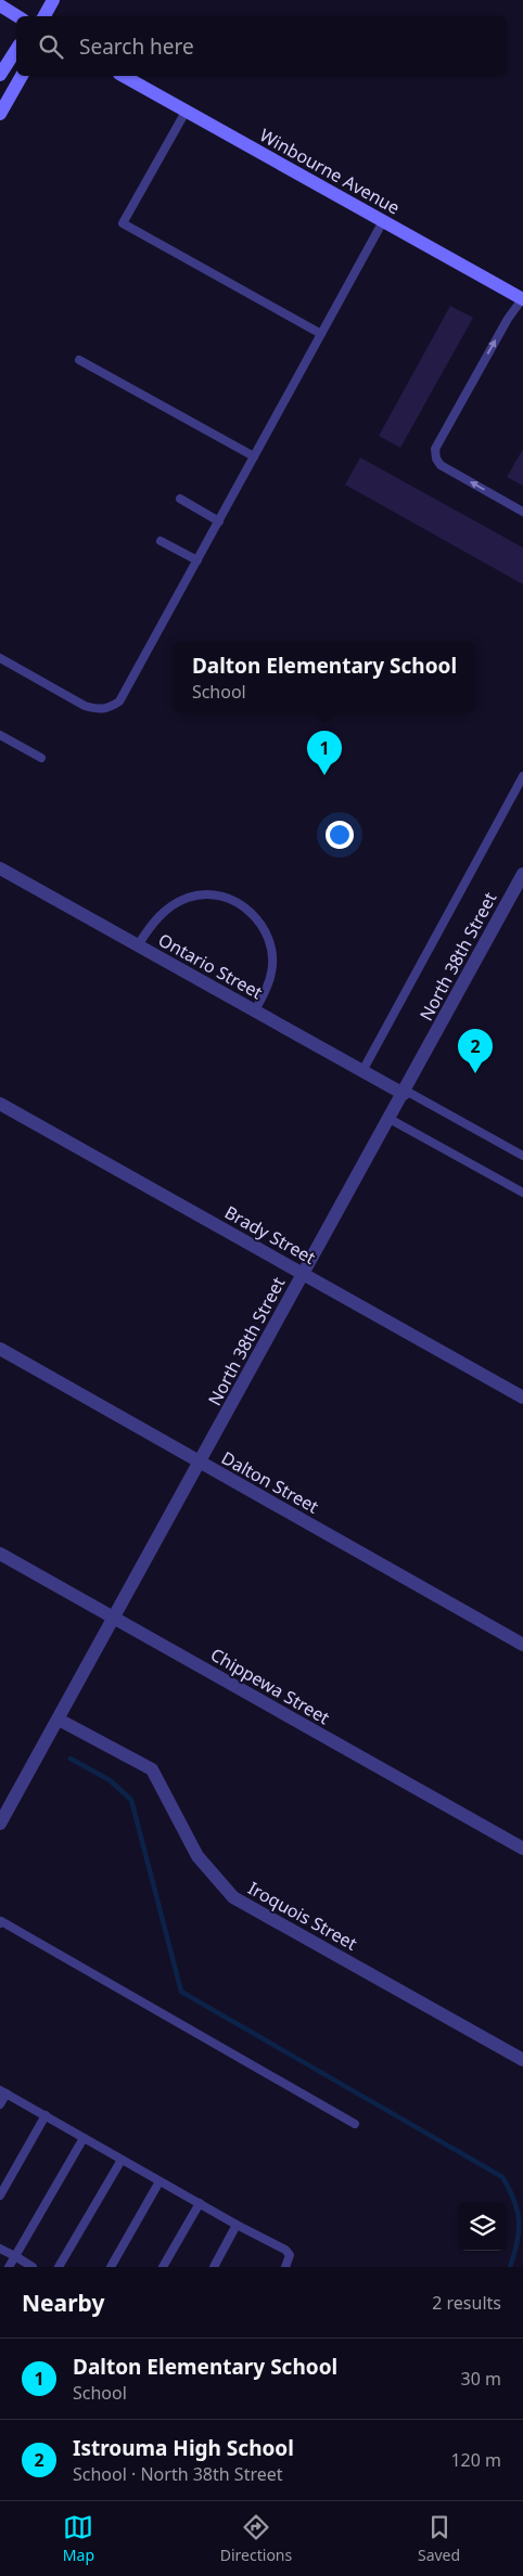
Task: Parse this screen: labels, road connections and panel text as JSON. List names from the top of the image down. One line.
{"streets":{"street":["Winbourne Avenue","North 38th Street","Ontario Street","Brady Street","Dalton Street","Chippewa Street","Iroquois Street"]},"crossings":[["North 38th Street","Ontario Street"],["North 38th Street","Brady Street"],["North 38th Street","Dalton Street"],["North 38th Street","Chippewa Street"],["North 38th Street","Iroquois Street"]],"page":{"search":"Search here","popup":["Dalton Elementary School","School"],"pins":["1","2"],"heading":["Nearby","2 results"],"list":[{"mark":"1","name":"Dalton Elementary School","note":"School","value":"30 m"},{"mark":"2","name":"Istrouma High School","note":"School · North 38th Street","value":"120 m"}],"nav":["Map","Directions","Saved"]}}
